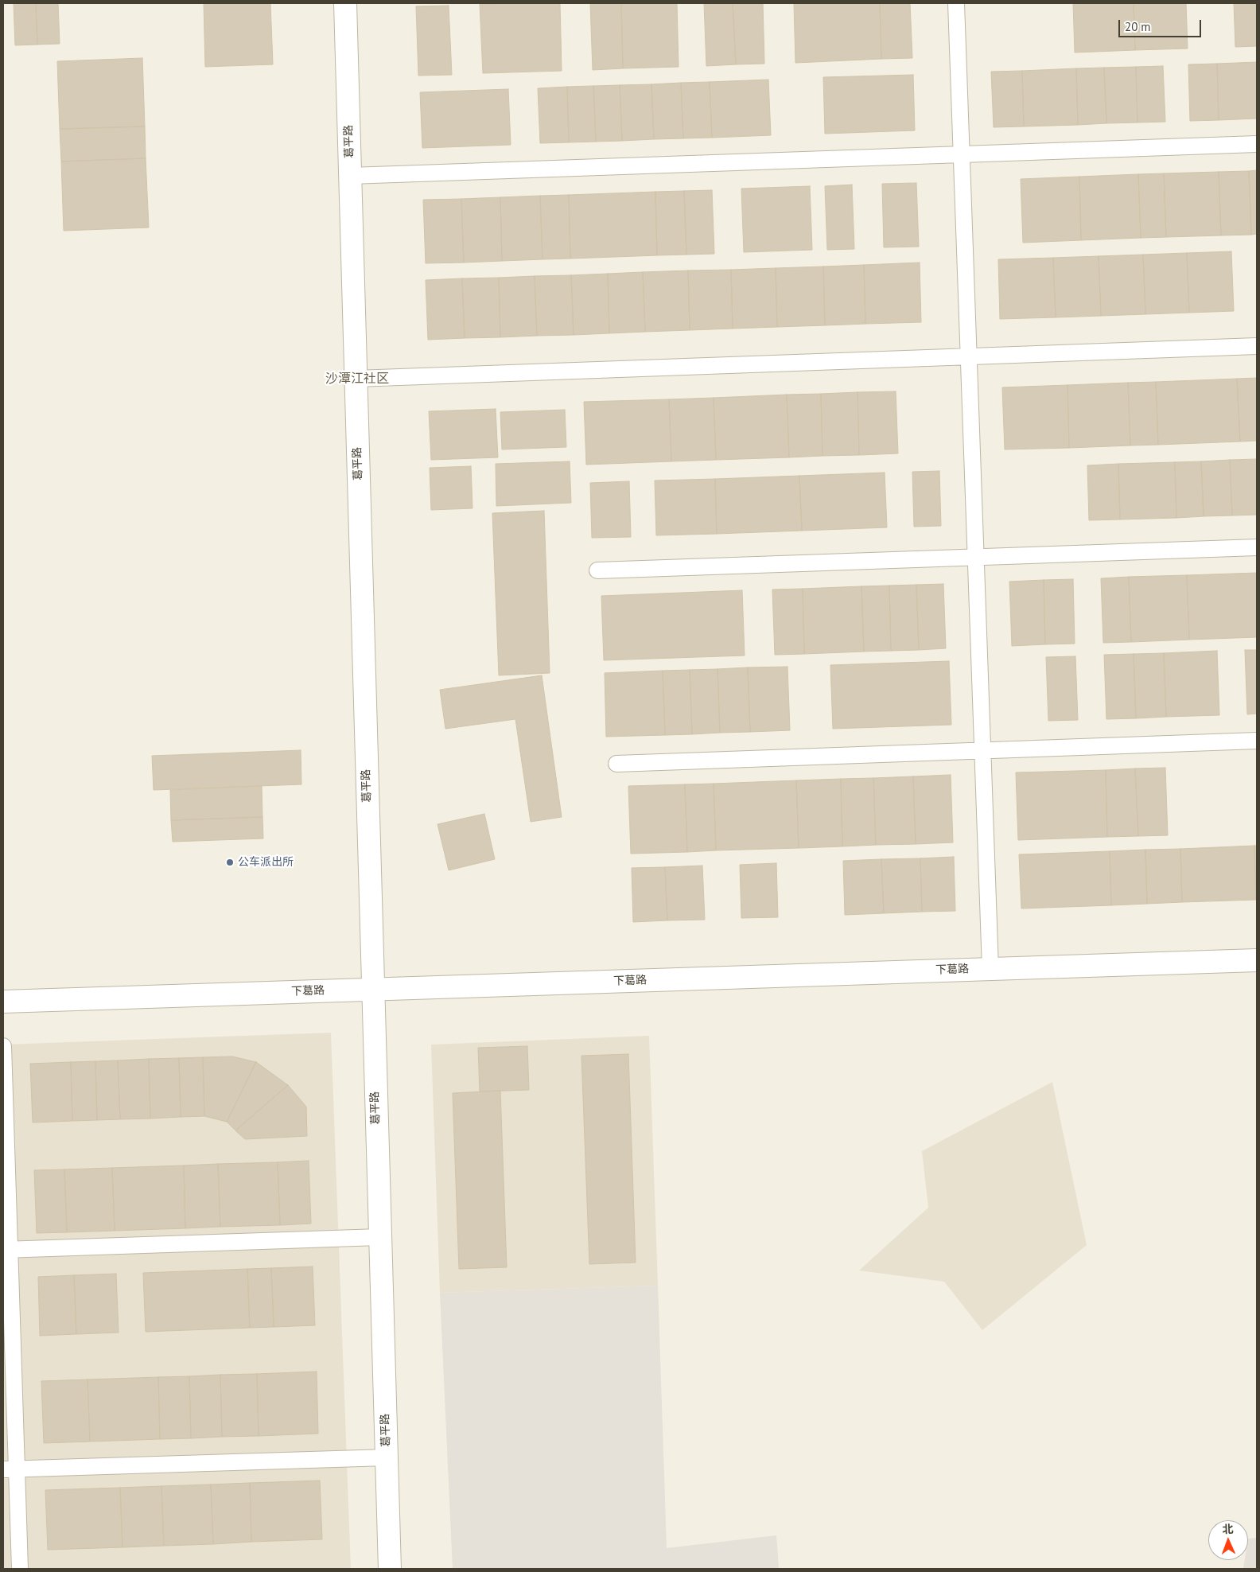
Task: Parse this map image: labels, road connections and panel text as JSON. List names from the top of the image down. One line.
{"streets":{"street":["葛平路","下葛路"]},"crossings":[["葛平路","下葛路"]],"districts":["沙潭江社区"],"places":["公车派出所"],"scale_bar":"20 m","north":"top"}
